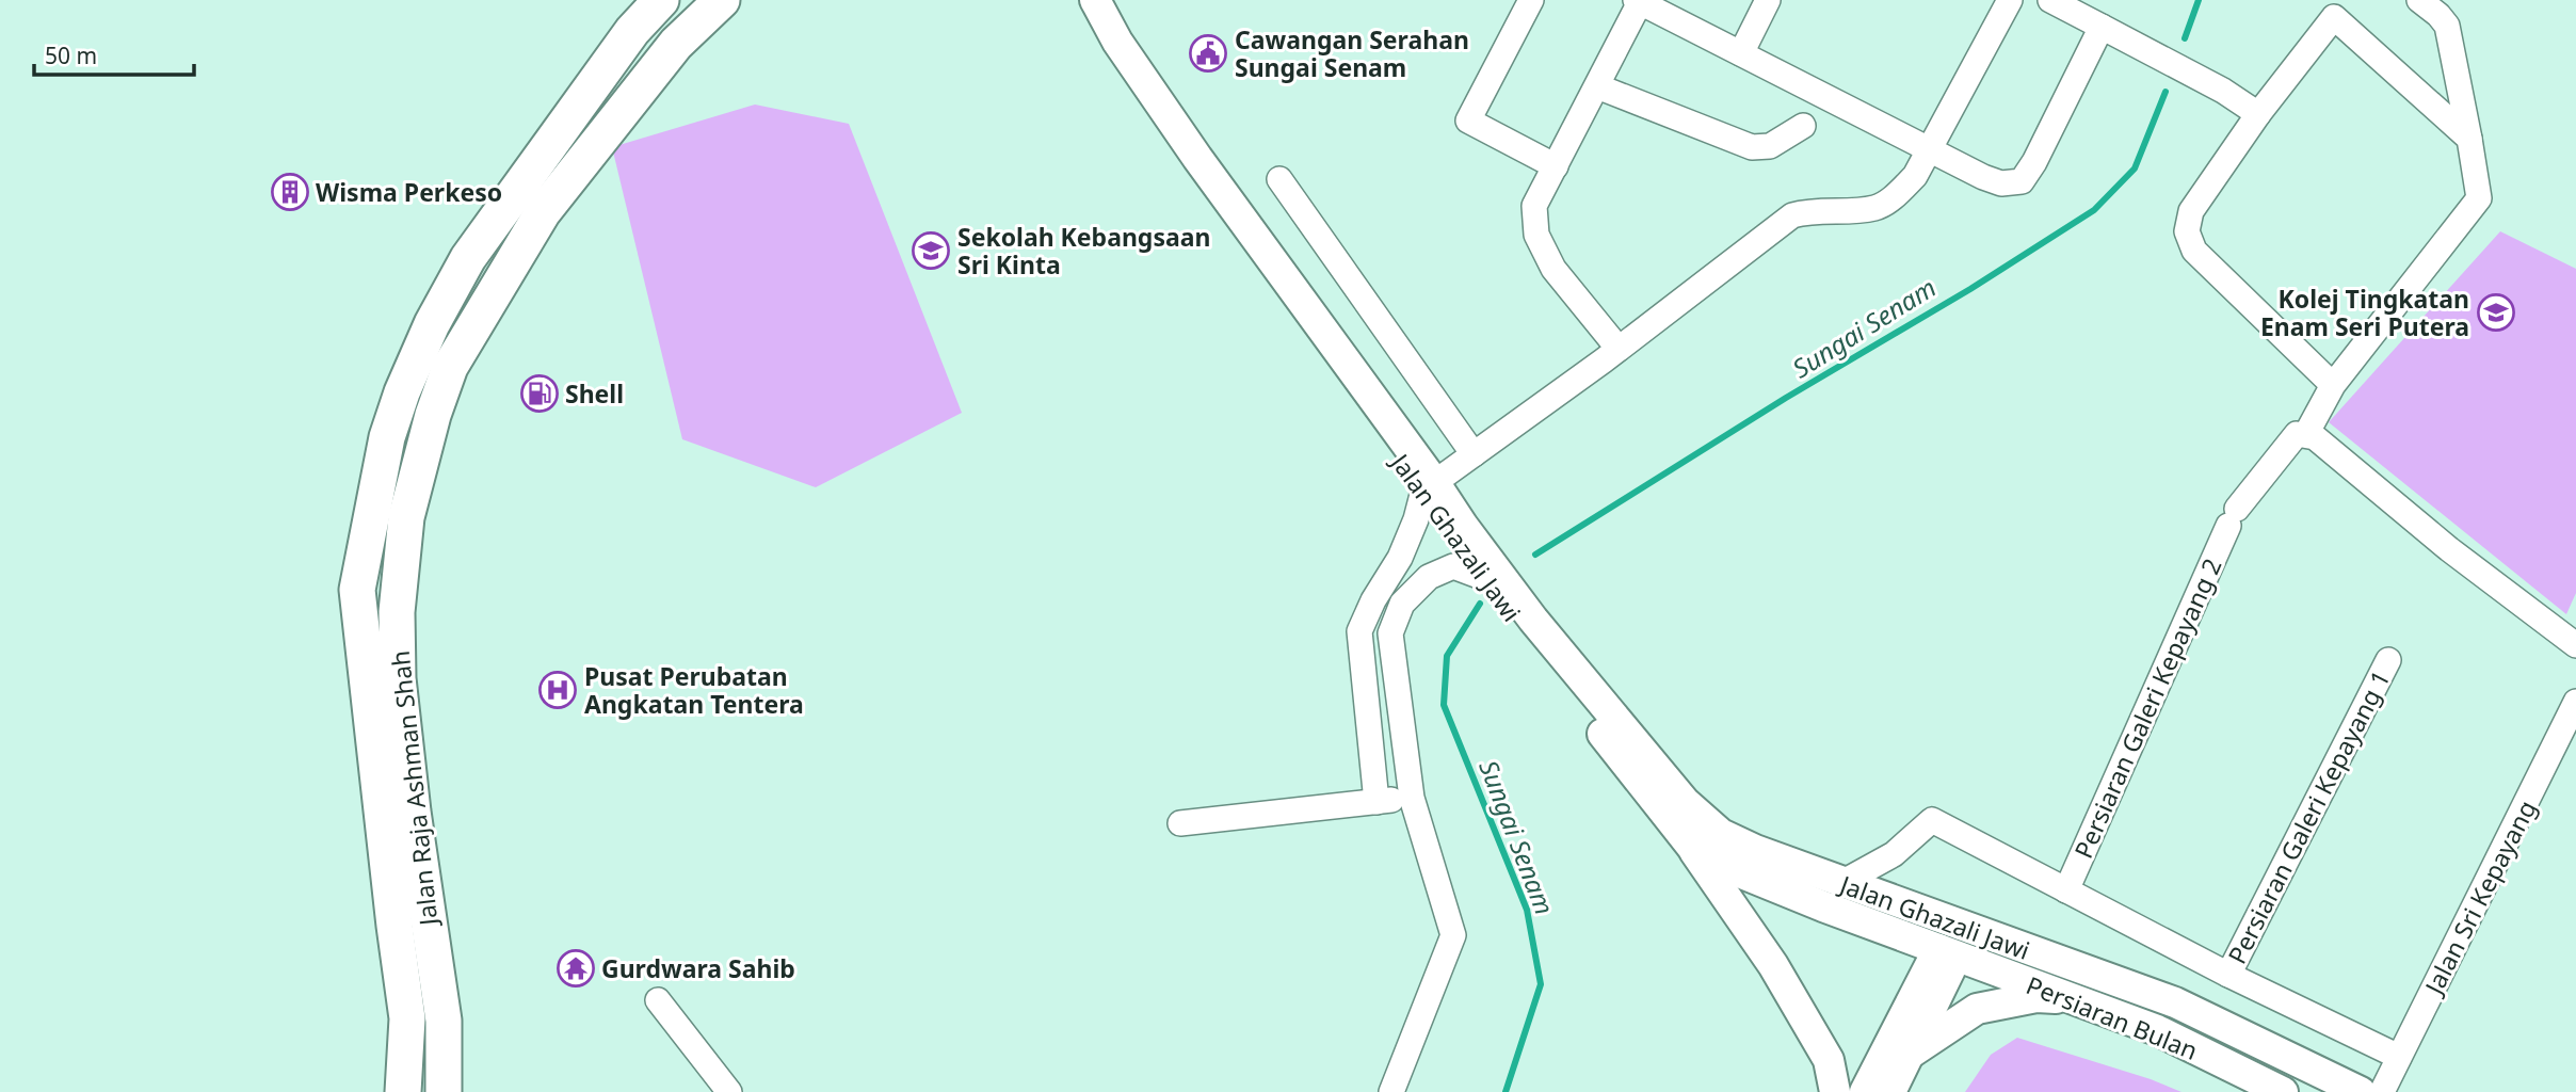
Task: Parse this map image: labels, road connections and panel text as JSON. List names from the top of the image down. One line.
{"streets":{"main road":["Jalan Raja Ashman Shah"],"street":["Jalan Ghazali Jawi","Persiaran Galeri Kepayang 2","Persiaran Galeri Kepayang 1","Jalan Sri Kepayang","Persiaran Bulan"]},"crossings":[["Jalan Ghazali Jawi","Persiaran Bulan"]],"water":["Sungai Senam"],"places":{"public building":["Cawangan Serahan Sungai Senam"],"building":["Wisma Perkeso"],"school or university":["Sekolah Kebangsaan Sri Kinta","Kolej Tingkatan Enam Seri Putera"],"fuel station":["Shell"],"hospital":["Pusat Perubatan Angkatan Tentera"],"temple":["Gurdwara Sahib"]},"scale_bar":"50 m"}
